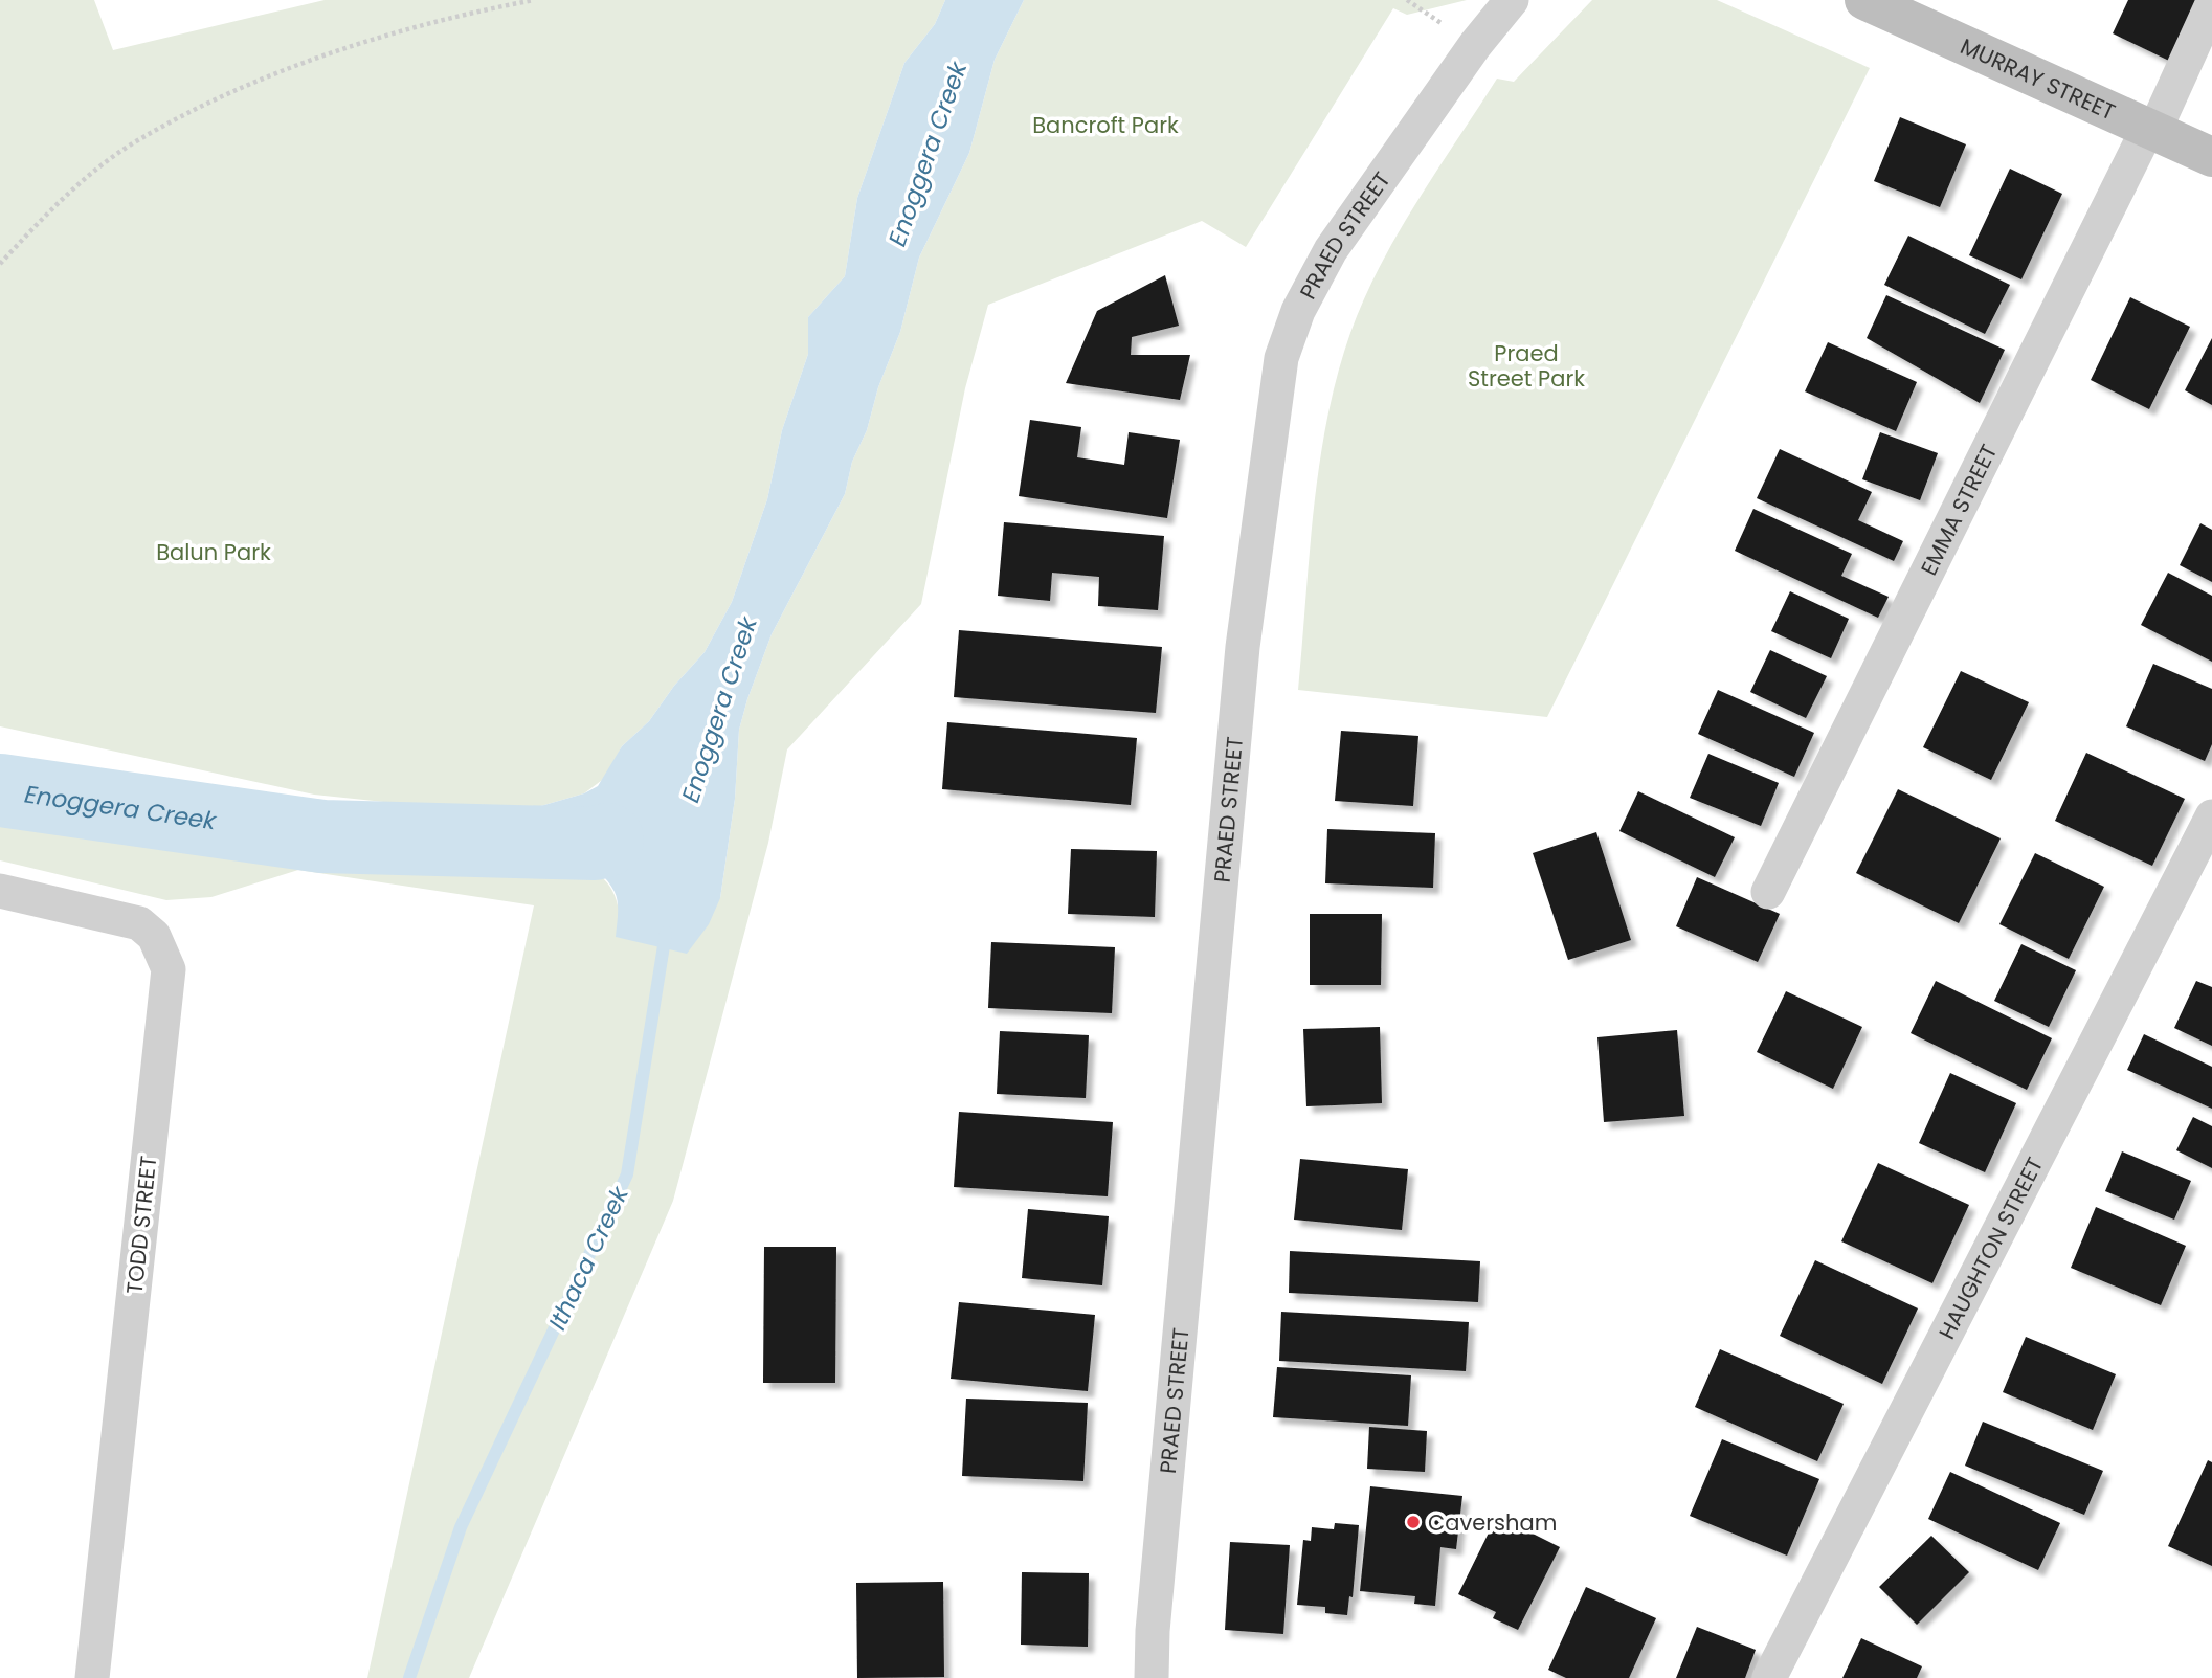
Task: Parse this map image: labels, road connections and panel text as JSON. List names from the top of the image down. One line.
{"streets":{"street":["MURRAY STREET","PRAED STREET","EMMA STREET","TODD STREET","HAUGHTON STREET"]},"crossings":[["MURRAY STREET","EMMA STREET"]],"water":["Enoggera Creek","Ithaca Creek"],"parks":["Bancroft Park","Praed Street Park","Balun Park"],"places":["Caversham"]}
